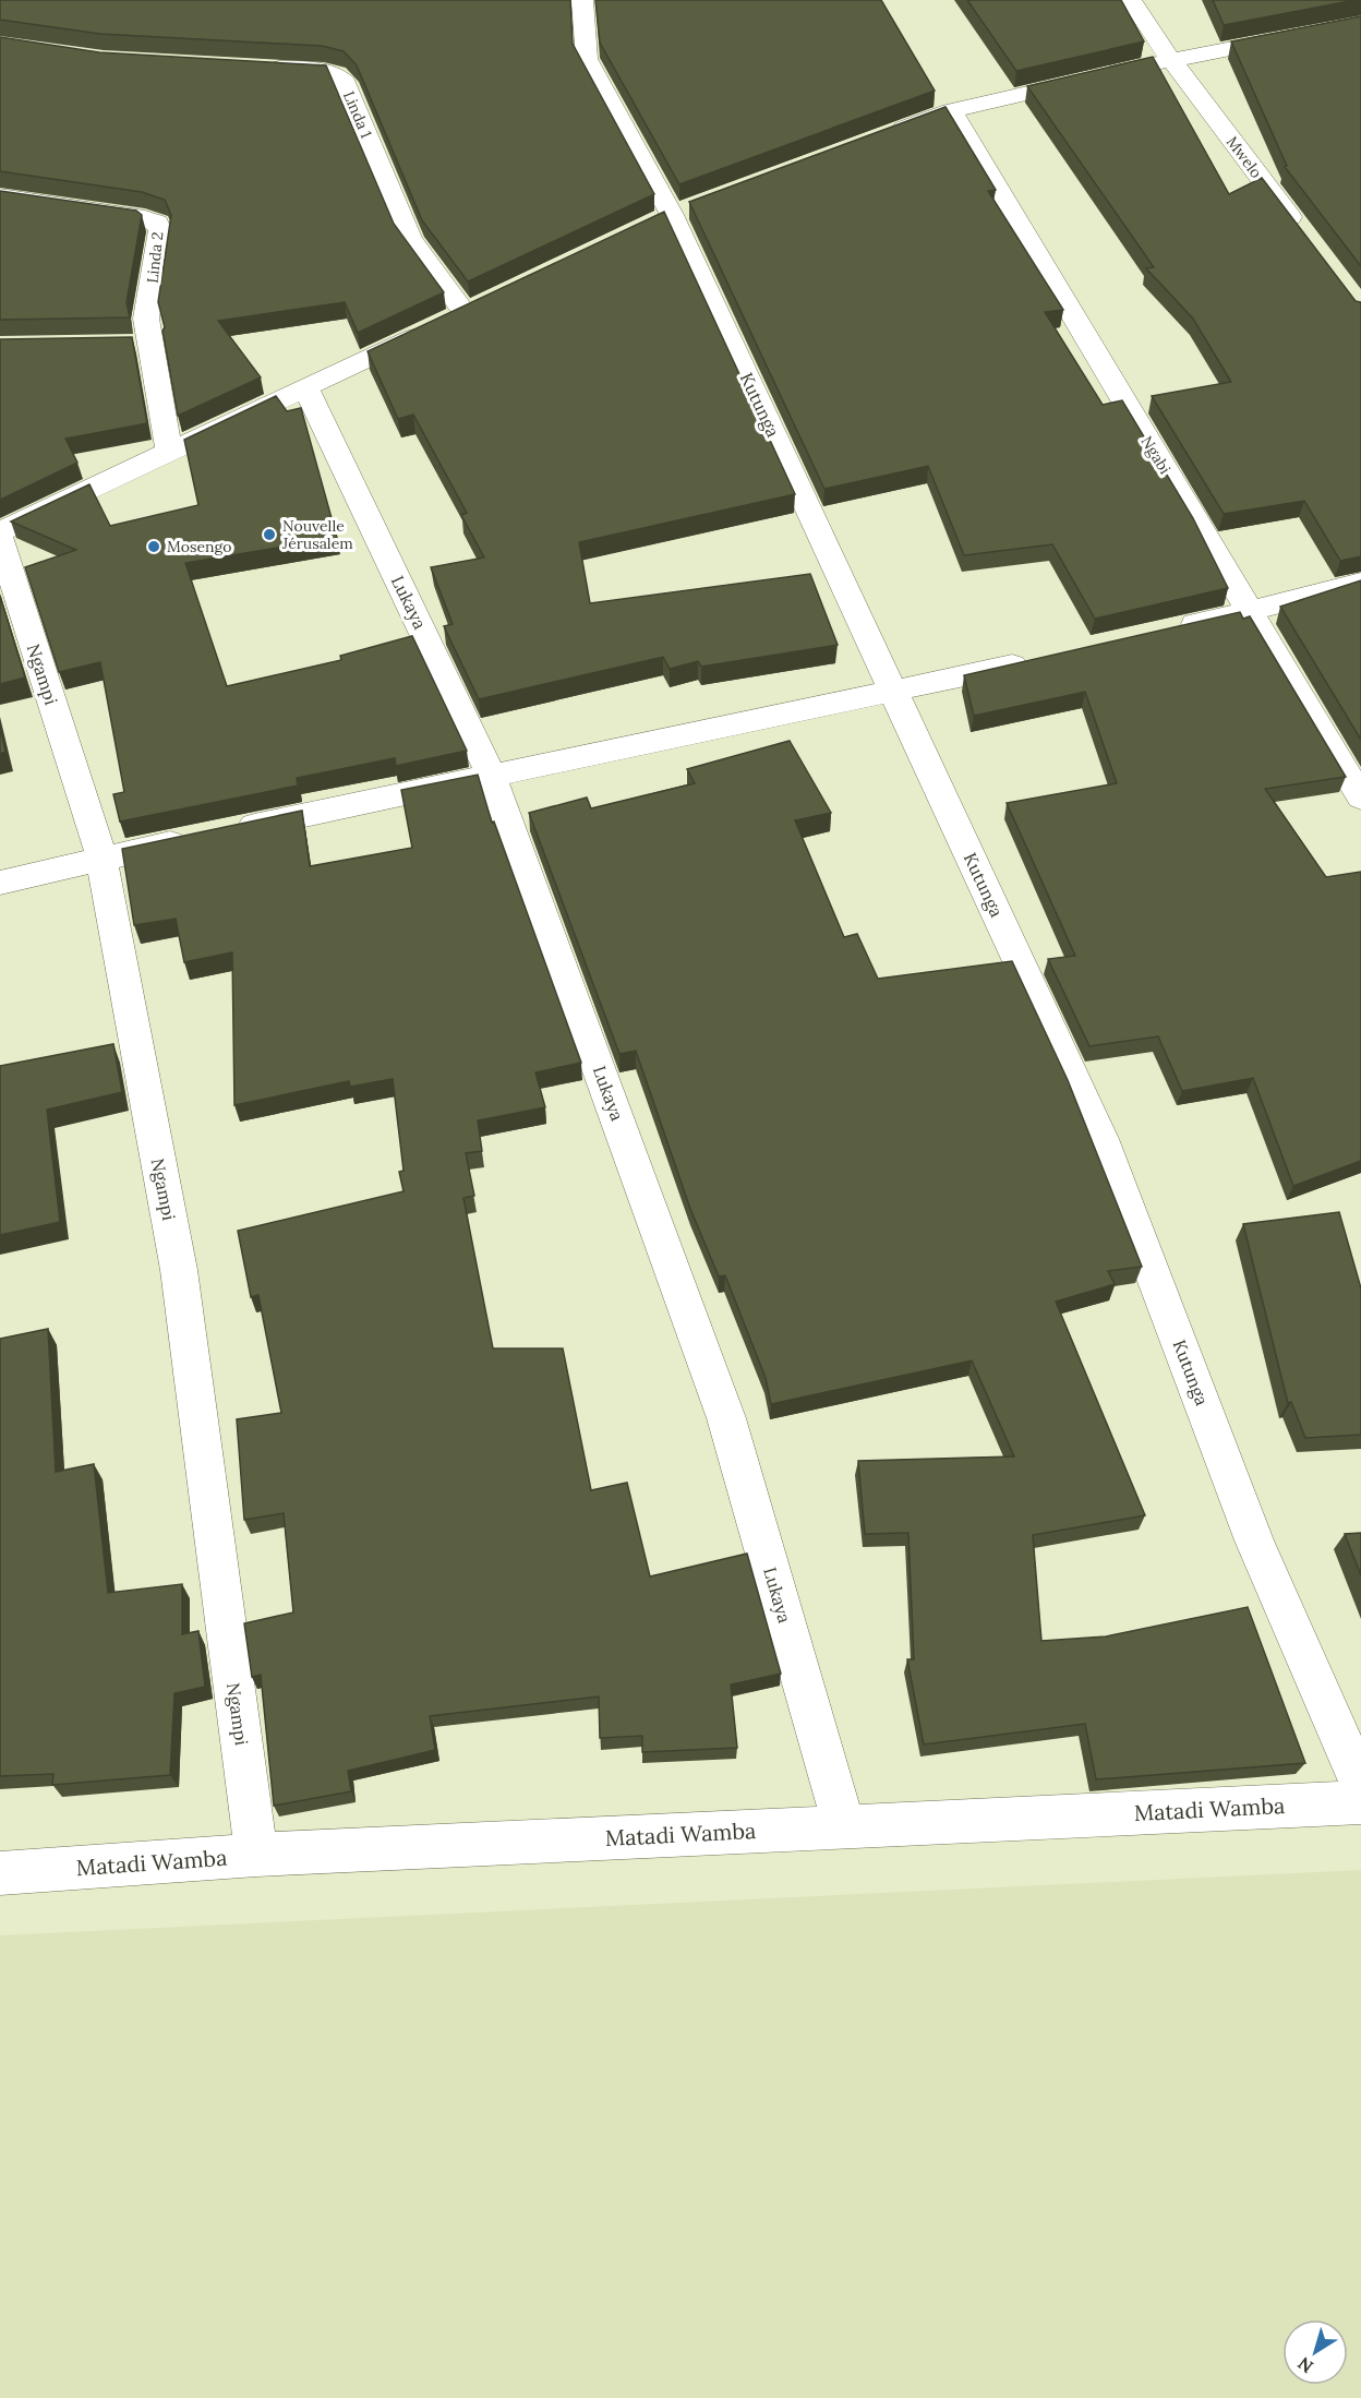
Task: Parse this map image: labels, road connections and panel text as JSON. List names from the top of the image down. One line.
{"streets":{"street":["Linda 1","Mwelo","Linda 2","Kutunga","Ngabi","Lukaya","Ngampi","Matadi Wamba"]},"crossings":[["Lukaya","Matadi Wamba"],["Ngampi","Matadi Wamba"]],"places":["Nouvelle Jérusalem","Mosengo"],"north":"bottom left"}
